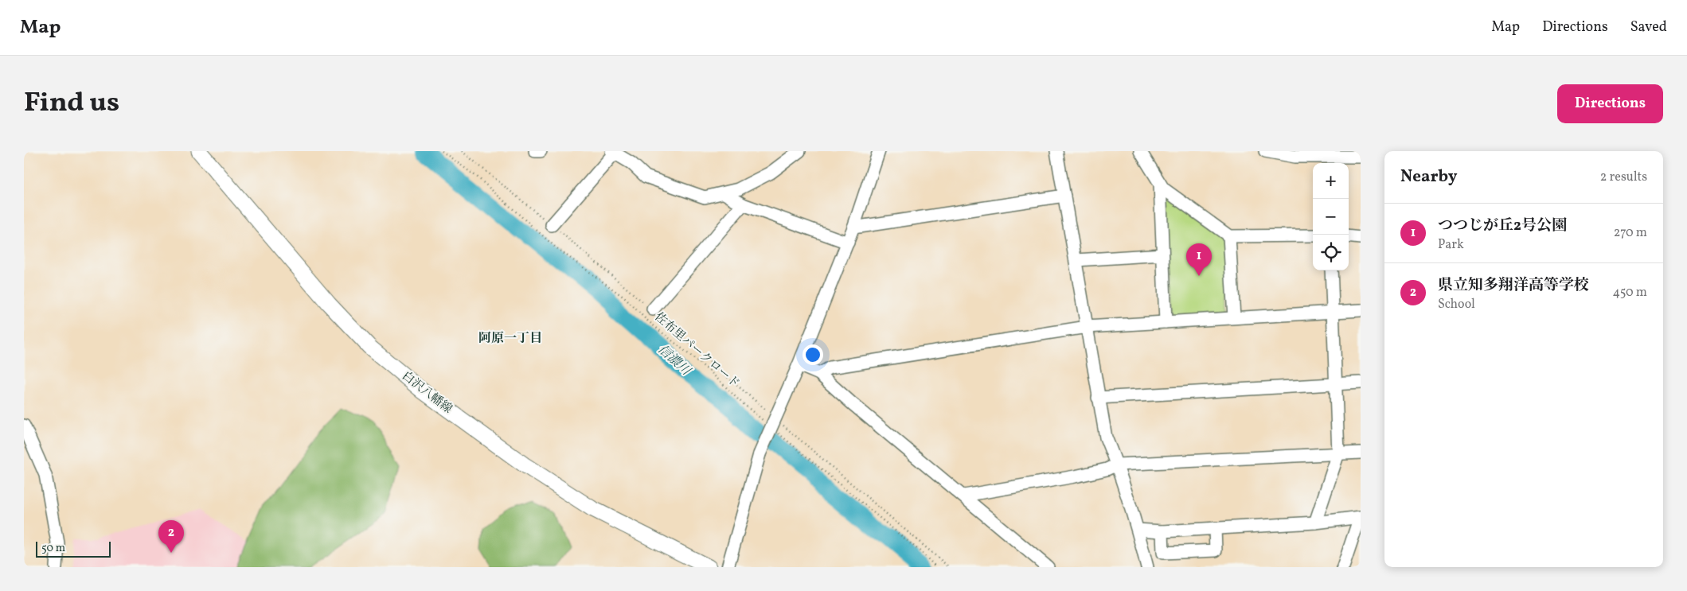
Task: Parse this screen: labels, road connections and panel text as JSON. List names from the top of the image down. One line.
{"streets":{"main road":["白沢八幡線"],"path":["佐布里パークロード"]},"districts":["阿原一丁目"],"water":["信濃川"],"scale_bar":"50 m","page":{"header":"Map","nav":["Map","Directions","Saved"],"title":"Find us","buttons":"Directions","heading":["Nearby","2 results"],"map_buttons":["+","−"],"list":[{"mark":"1","name":"つつじが丘2号公園","note":"Park","value":"270 m"},{"mark":"2","name":"県立知多翔洋高等学校","note":"School","value":"450 m"}],"pins":["1","2"],"scale":"50 m"}}
